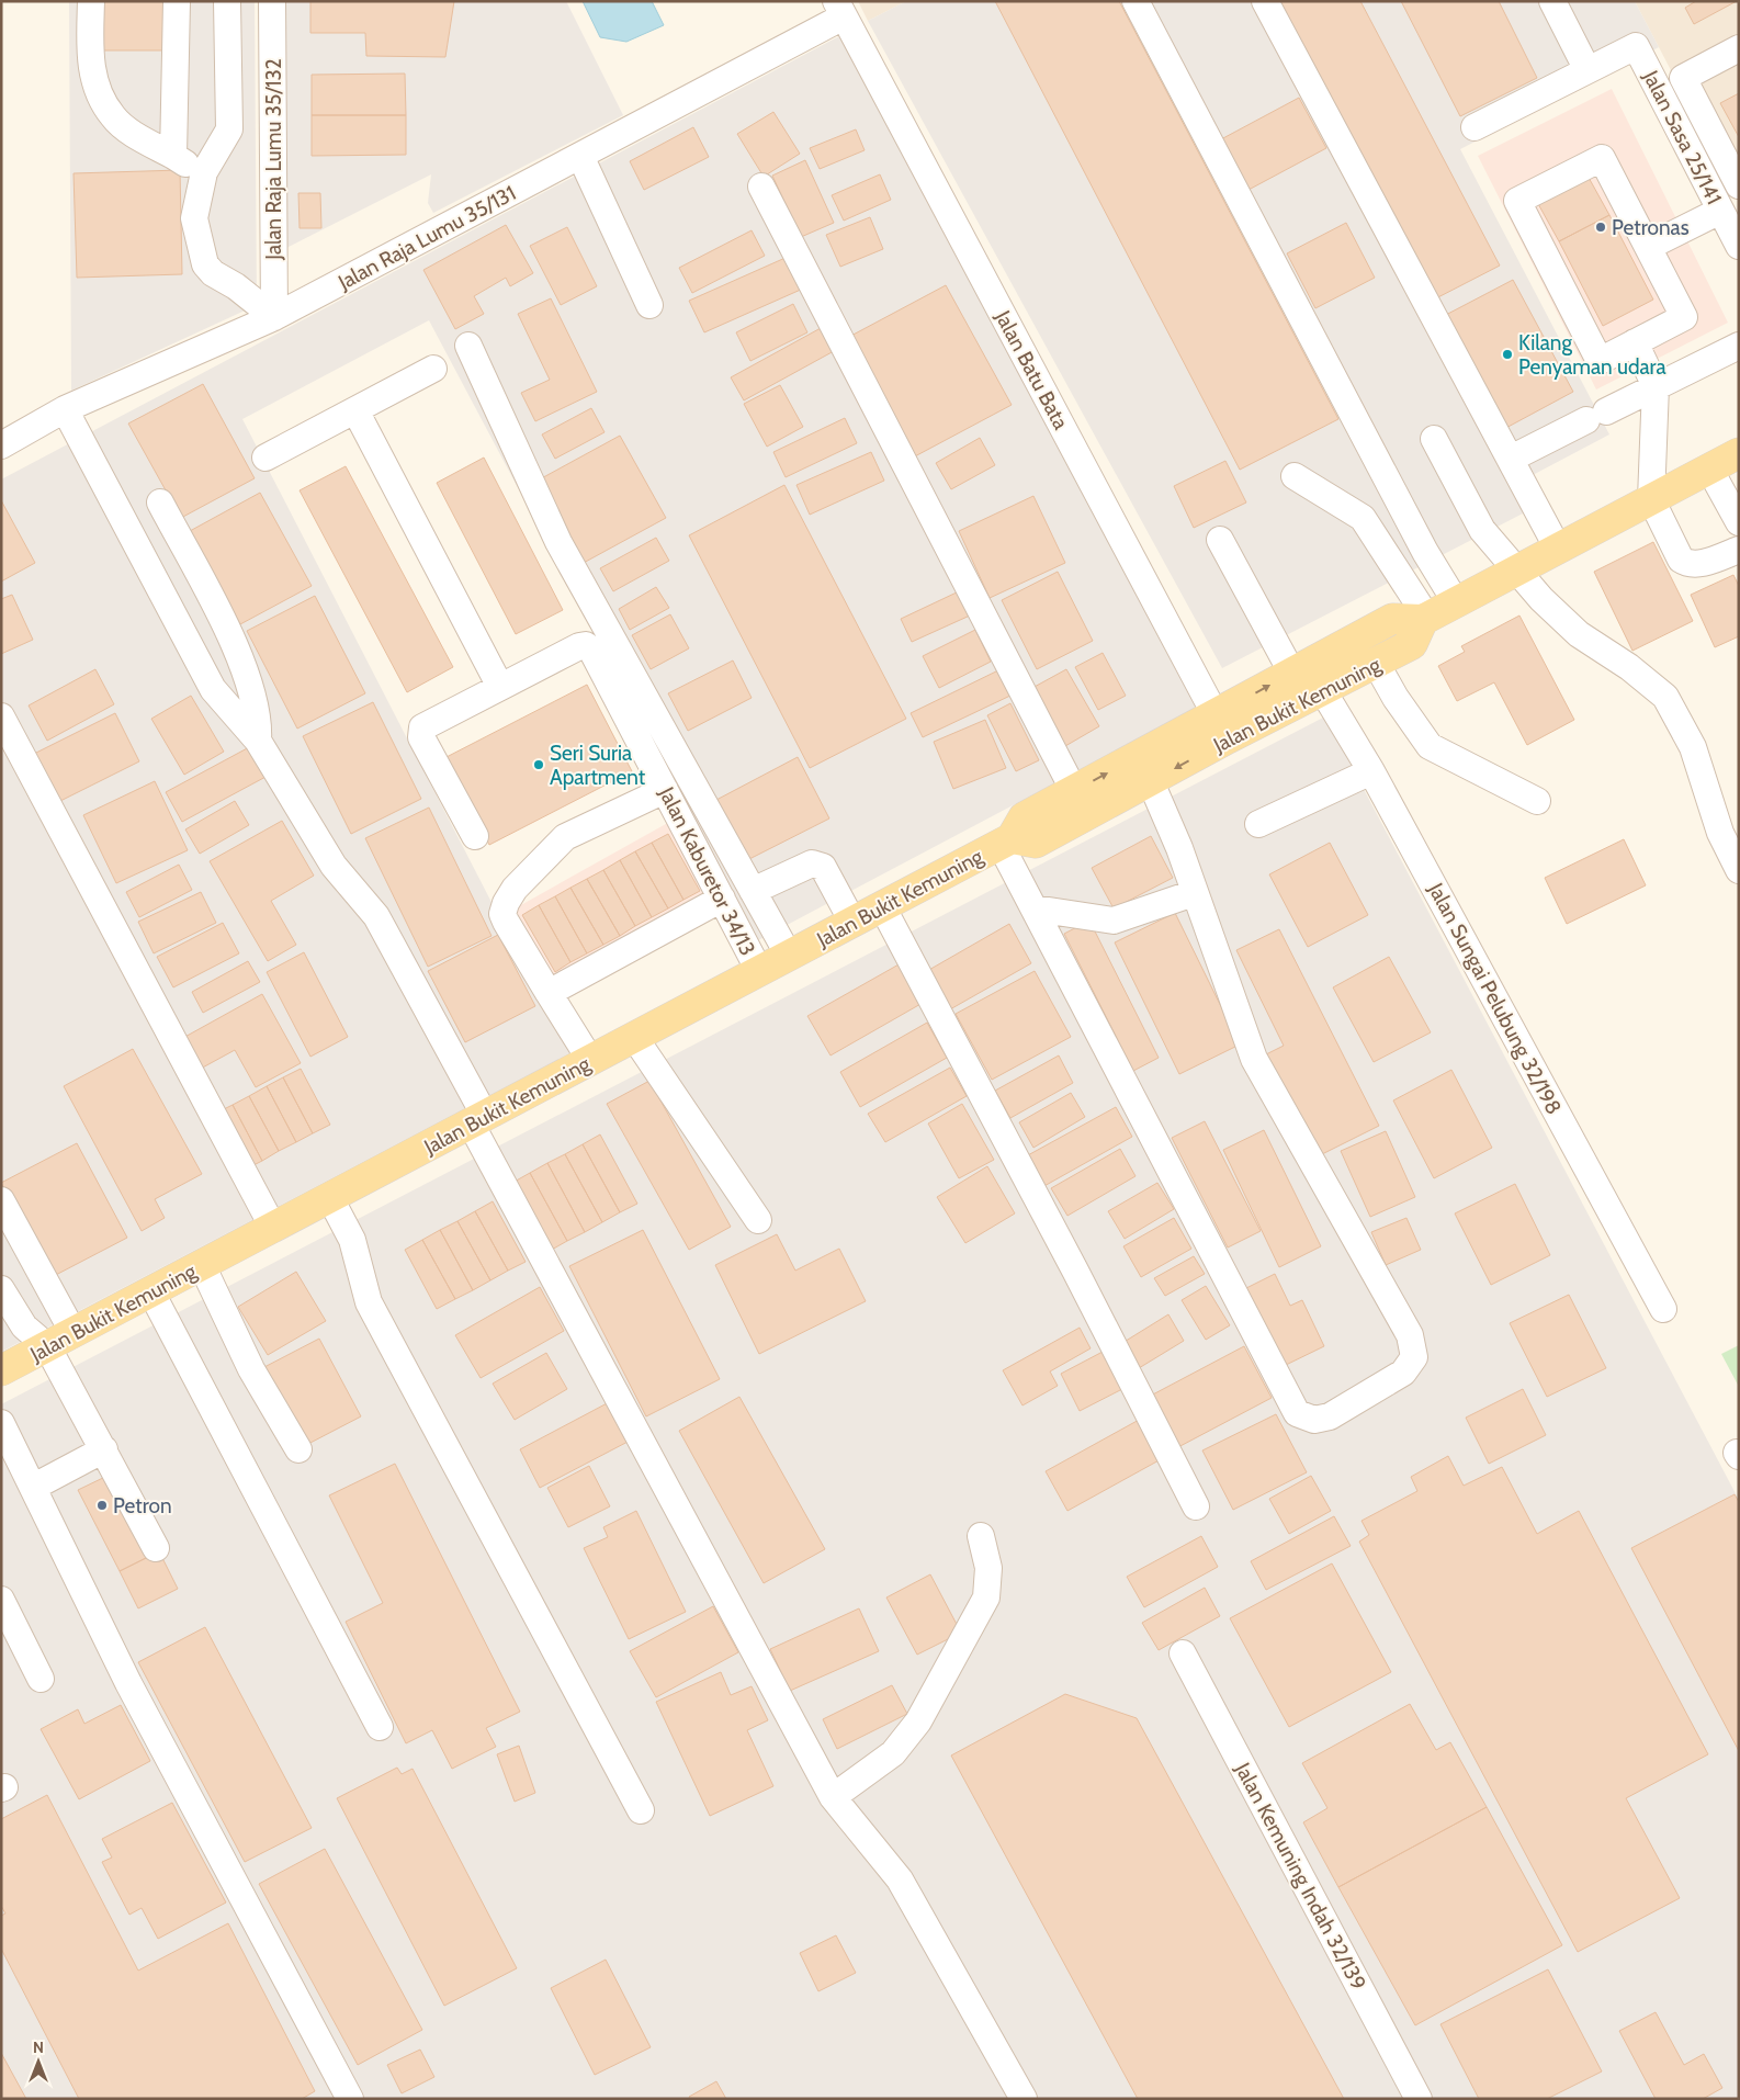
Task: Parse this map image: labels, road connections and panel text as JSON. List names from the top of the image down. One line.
{"streets":{"main road":["Jalan Bukit Kemuning"],"street":["Jalan Sasa 25/141","Jalan Raja Lumu 35/132","Jalan Raja Lumu 35/131","Jalan Batu Bata","Jalan Kaburetor 34/13","Jalan Sungai Pelubung 32/198","Jalan Kemuning Indah 32/139"]},"crossings":[["Jalan Raja Lumu 35/132","Jalan Raja Lumu 35/131"],["Jalan Raja Lumu 35/131","Jalan Batu Bata"],["Jalan Batu Bata","Jalan Bukit Kemuning"],["Jalan Bukit Kemuning","Jalan Kaburetor 34/13"],["Jalan Bukit Kemuning","Jalan Sungai Pelubung 32/198"]],"places":["Petronas","Kilang Penyaman udara","Seri Suria Apartment","Petron"],"north":"top"}
